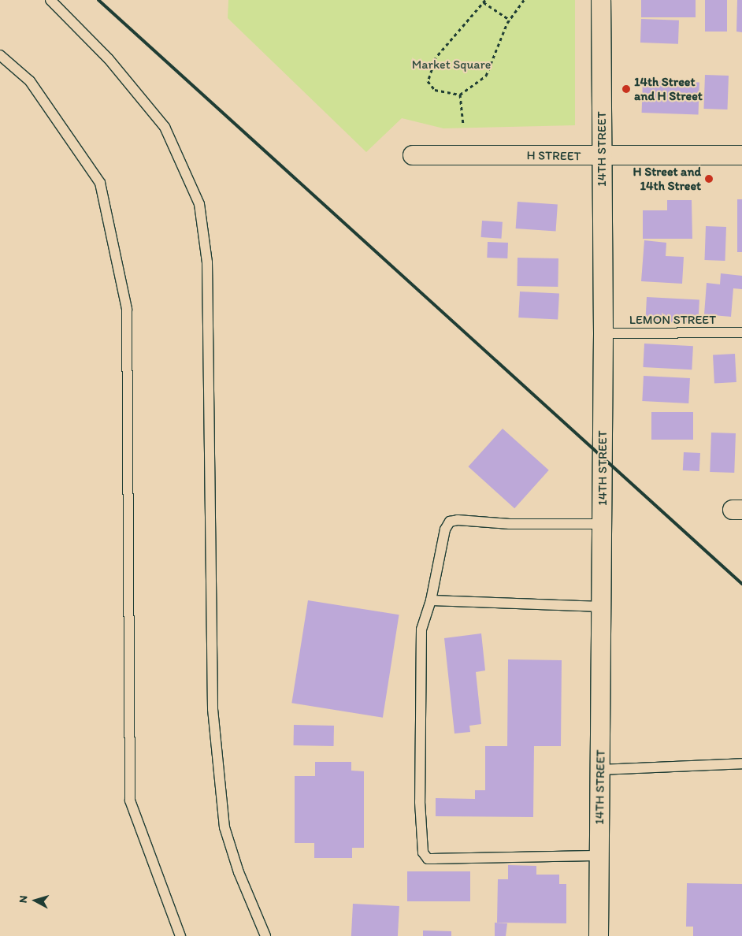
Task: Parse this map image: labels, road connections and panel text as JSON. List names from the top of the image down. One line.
{"streets":{"street":["14TH STREET","H STREET"],"lane":["LEMON STREET"]},"crossings":[["14TH STREET","H STREET"],["14TH STREET","LEMON STREET"]],"parks":["Market Square"],"places":["14th Street and H Street","H Street and 14th Street"],"north":"left"}
